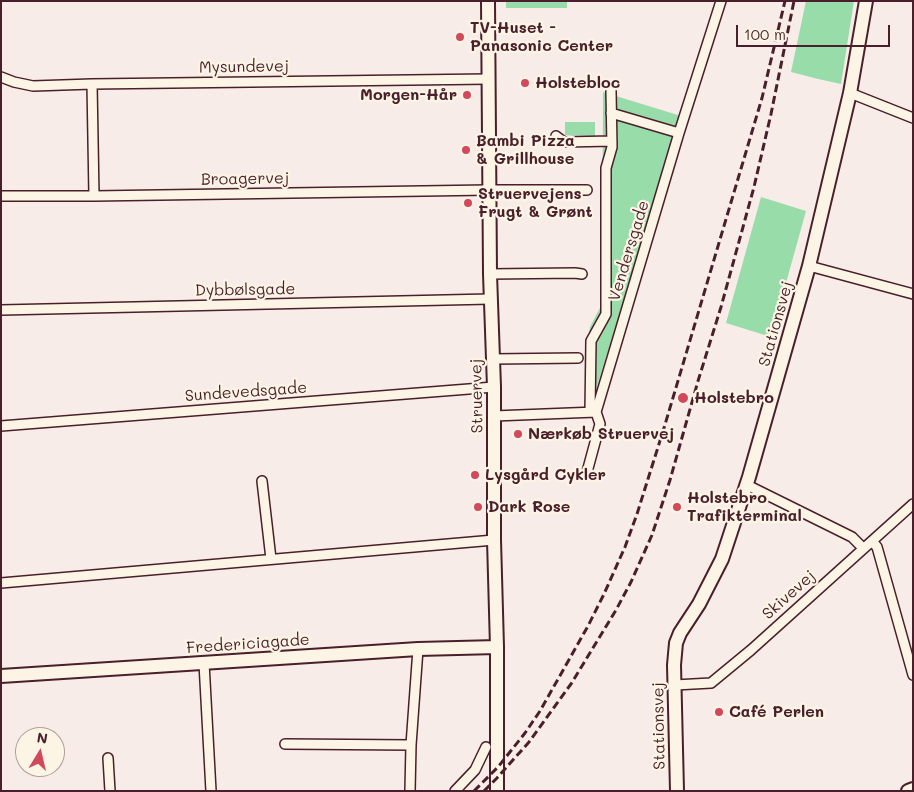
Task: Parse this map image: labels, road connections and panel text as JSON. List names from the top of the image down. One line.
{"streets":{"street":["Mysundevej","Broagervej","Vendersgade","Dybbølsgade","Stationsvej","Sundevedsgade","Struervej","Skivevej","Fredericiagade"]},"crossings":[["Mysundevej","Struervej"],["Broagervej","Struervej"],["Dybbølsgade","Struervej"],["Stationsvej","Skivevej"],["Sundevedsgade","Struervej"],["Struervej","Fredericiagade"]],"places":["TV-Huset - Panasonic Center","Holstebloc","Morgen-Hår","Bambi Pizza & Grillhouse","Struervejens Frugt & Grønt","Holstebro","Nærkøb Struervej","Lysgård Cykler","Dark Rose","Holstebro Trafikterminal","Café Perlen"],"scale_bar":"100 m","north":"top"}
